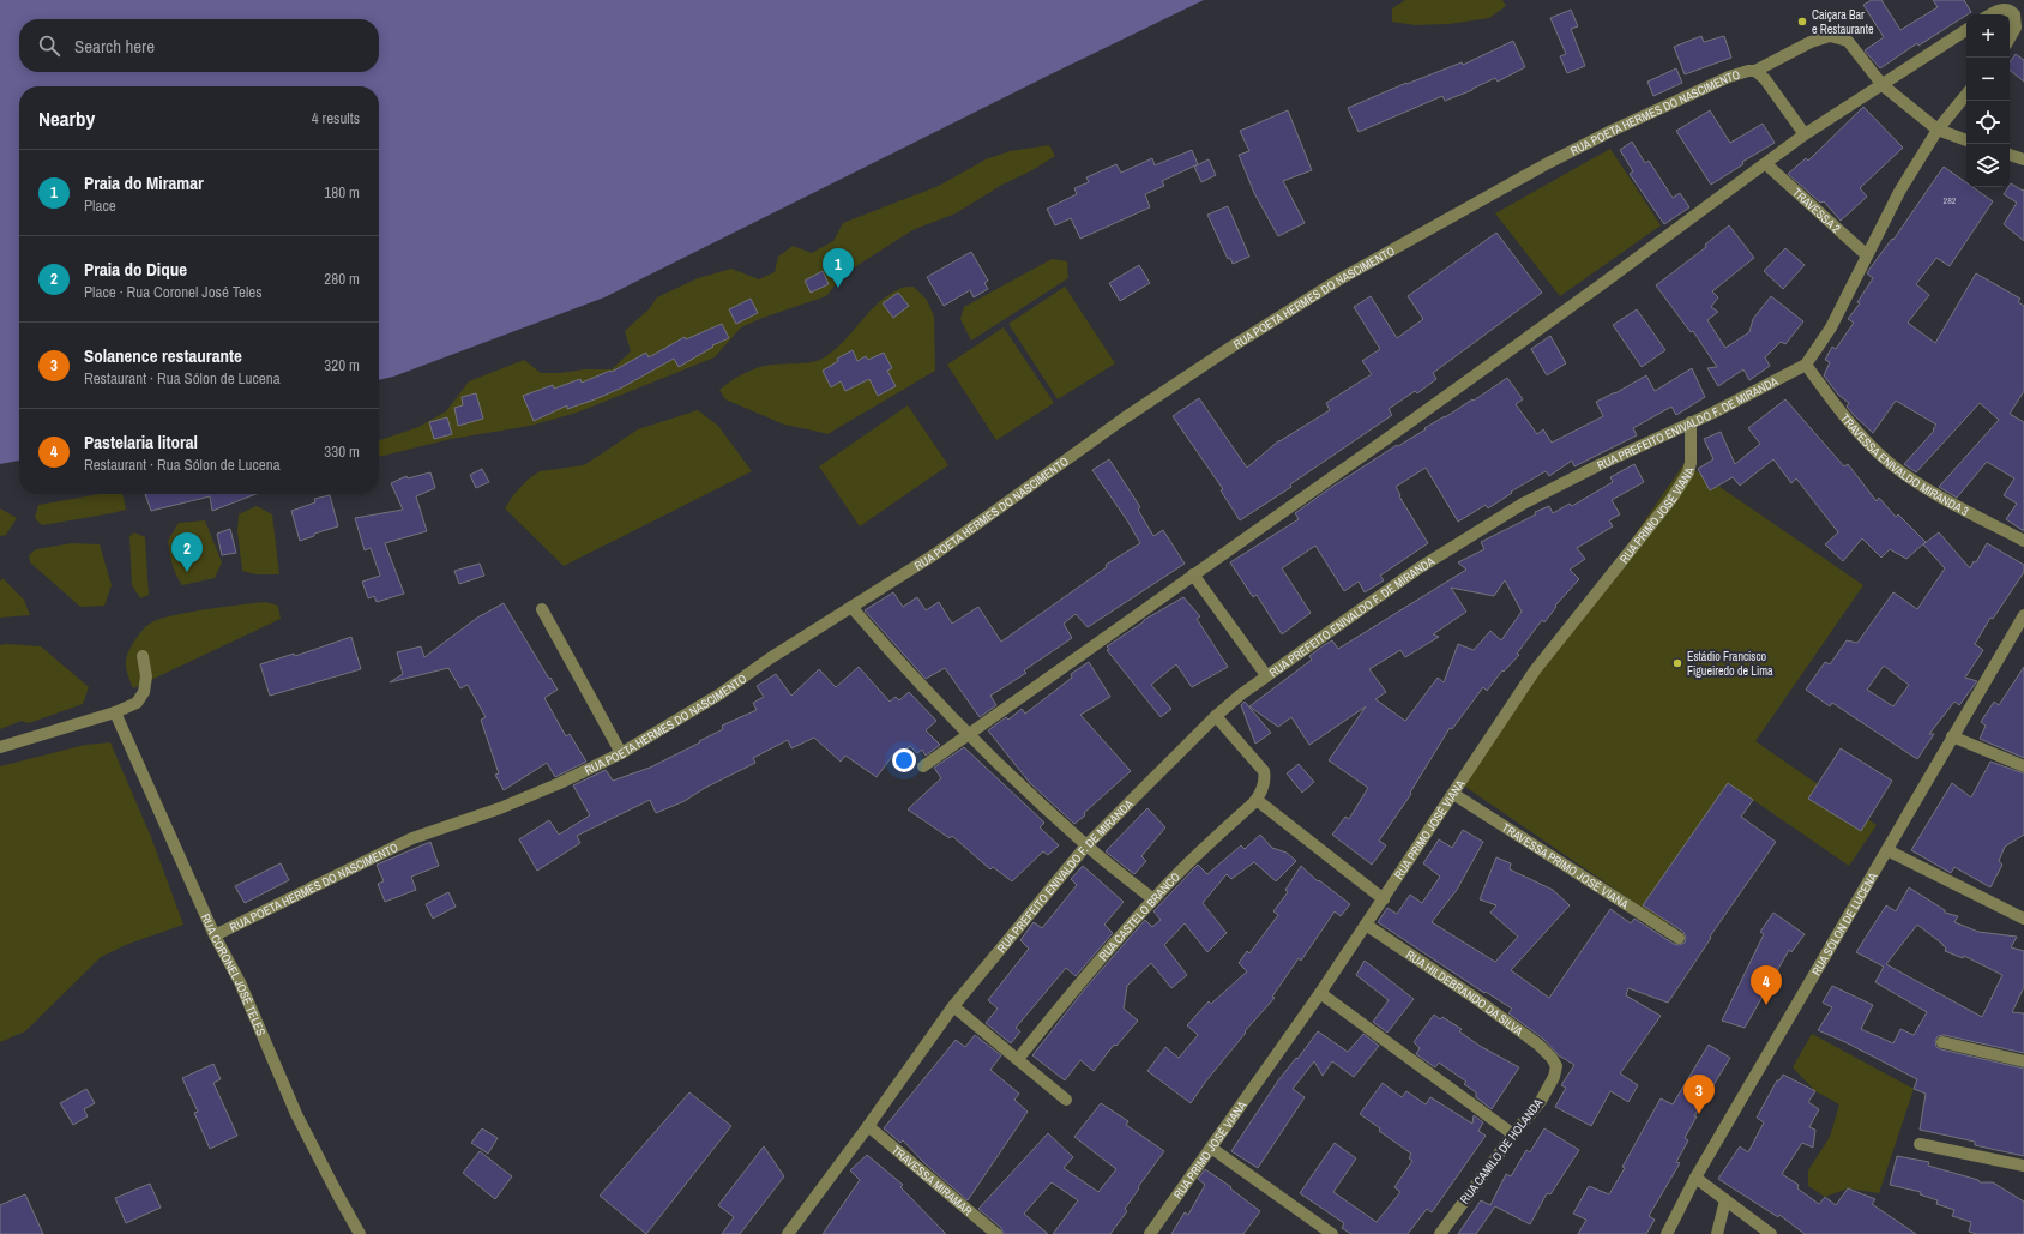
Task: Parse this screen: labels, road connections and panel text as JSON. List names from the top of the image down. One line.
{"streets":{"street":["RUA POETA HERMES DO NASCIMENTO","TRAVESSA 2","RUA PREFEITO ENIVALDO F. DE MIRANDA","TRAVESSA ENIVALDO MIRANDA 3","RUA PRIMO JOSÉ VIANA","TRAVESSA PRIMO JOSÉ VIANA","RUA CASTELO BRANCO","RUA SÓLON DE LUCENA","RUA CORONEL JOSÉ TELES","RUA HILDEBRANDO DA SILVA","RUA CAMILO DE HOLANDA","TRAVESSA MIRAMAR"]},"crossings":[["RUA POETA HERMES DO NASCIMENTO","RUA PREFEITO ENIVALDO F. DE MIRANDA"],["RUA POETA HERMES DO NASCIMENTO","RUA CORONEL JOSÉ TELES"],["TRAVESSA 2","RUA PREFEITO ENIVALDO F. DE MIRANDA"],["RUA PREFEITO ENIVALDO F. DE MIRANDA","TRAVESSA ENIVALDO MIRANDA 3"],["RUA PREFEITO ENIVALDO F. DE MIRANDA","RUA PRIMO JOSÉ VIANA"],["RUA PREFEITO ENIVALDO F. DE MIRANDA","RUA CASTELO BRANCO"],["RUA PREFEITO ENIVALDO F. DE MIRANDA","TRAVESSA MIRAMAR"],["RUA PRIMO JOSÉ VIANA","TRAVESSA PRIMO JOSÉ VIANA"],["RUA PRIMO JOSÉ VIANA","RUA HILDEBRANDO DA SILVA"],["RUA HILDEBRANDO DA SILVA","RUA CAMILO DE HOLANDA"]],"places":["Caiçara Bar e Restaurante","Estádio Francisco Figueiredo de Lima"],"house_numbers":["282"],"page":{"map_buttons":["+","−"],"search":"Search here","heading":["Nearby","4 results"],"list":[{"mark":"1","name":"Praia do Miramar","note":"Place","value":"180 m"},{"mark":"2","name":"Praia do Dique","note":"Place · Rua Coronel José Teles","value":"280 m"},{"mark":"3","name":"Solanence restaurante","note":"Restaurant · Rua Sólon de Lucena","value":"320 m"},{"mark":"4","name":"Pastelaria litoral","note":"Restaurant · Rua Sólon de Lucena","value":"330 m"}],"pins":["1","2","4","3"]}}
